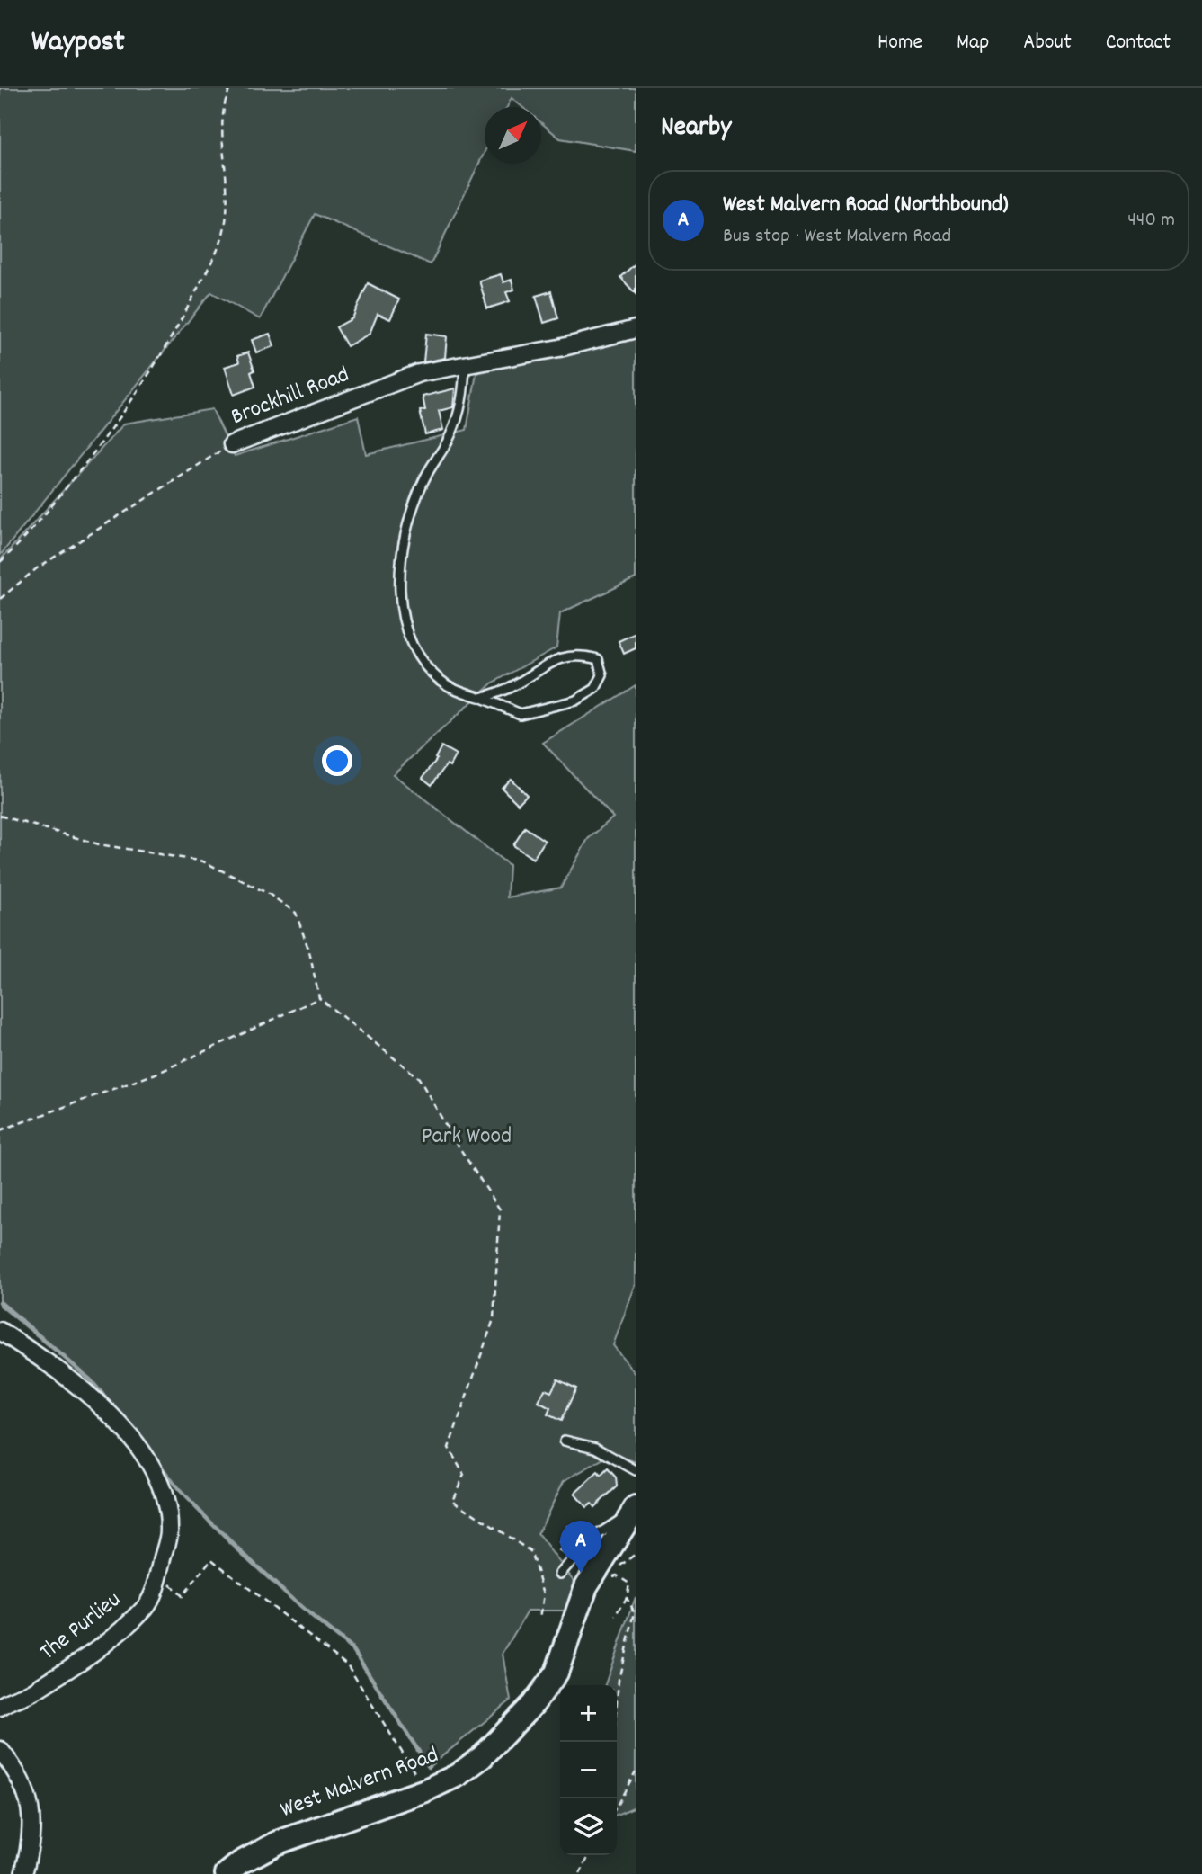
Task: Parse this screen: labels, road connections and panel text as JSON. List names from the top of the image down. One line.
{"streets":{"main road":["West Malvern Road"],"street":["Brockhill Road","The Purlieu"]},"parks":["Park Wood"],"north":"top right","page":{"header":"Waypost","nav":["Home","Map","About","Contact"],"heading":"Nearby","list":[{"mark":"A","name":"West Malvern Road (Northbound)","note":"Bus stop · West Malvern Road","value":"440 m"}],"pins":"A","map_buttons":["+","−"]}}
